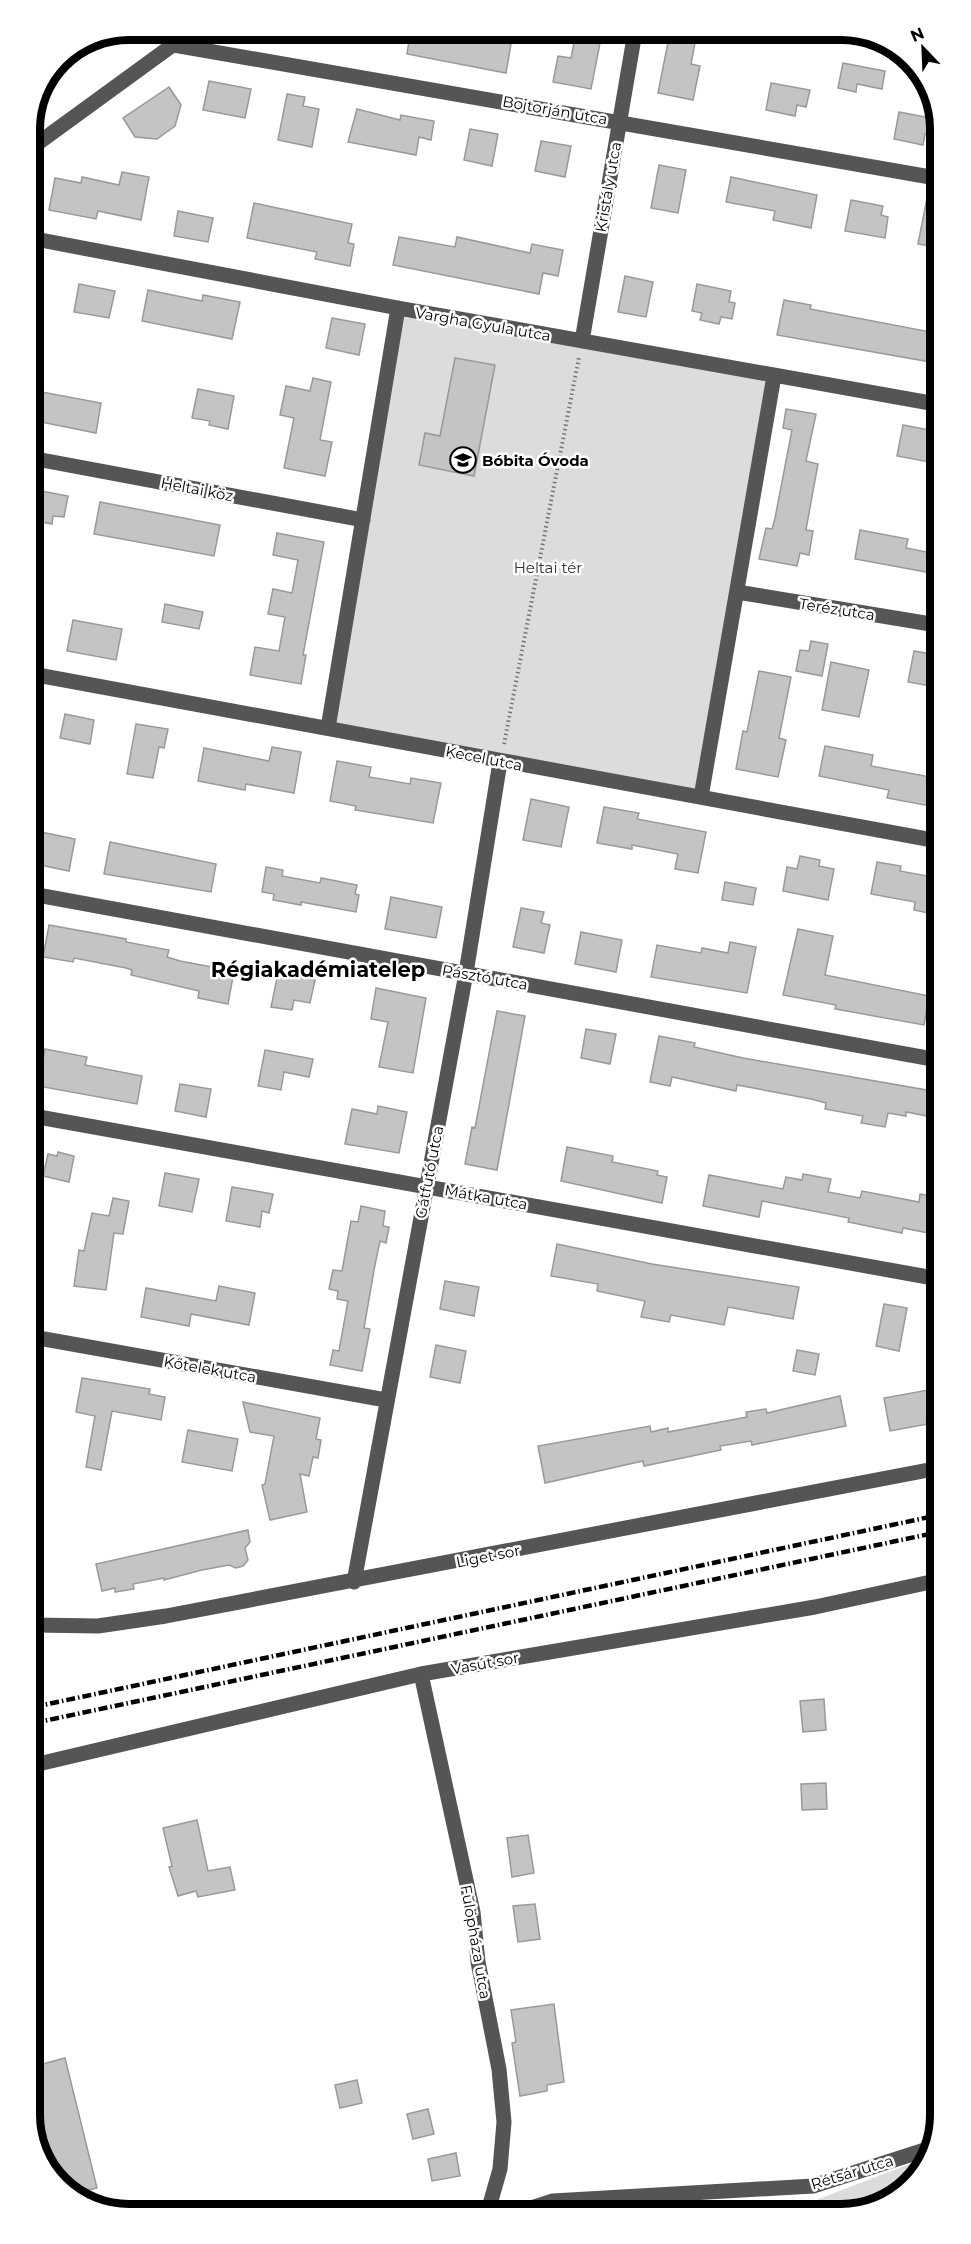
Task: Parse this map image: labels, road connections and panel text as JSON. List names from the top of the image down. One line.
{"streets":{"street":["Bojtorján utca","Kristály utca","Vargha Gyula utca","Heltai köz","Teréz utca","Kecel utca","Pásztó utca","Gátfutó utca","Mátka utca","Kőtelek utca","Liget sor","Vasút sor","Fülöpháza utca","Rétsár utca"]},"crossings":[["Bojtorján utca","Kristály utca"],["Kristály utca","Vargha Gyula utca"],["Kecel utca","Gátfutó utca"],["Pásztó utca","Gátfutó utca"],["Gátfutó utca","Mátka utca"],["Gátfutó utca","Kőtelek utca"],["Gátfutó utca","Liget sor"],["Vasút sor","Fülöpháza utca"]],"districts":["Régiakadémiatelep"],"parks":["Heltai tér"],"places":{"school or university":["Bóbita Óvoda"]},"north":"top left"}
